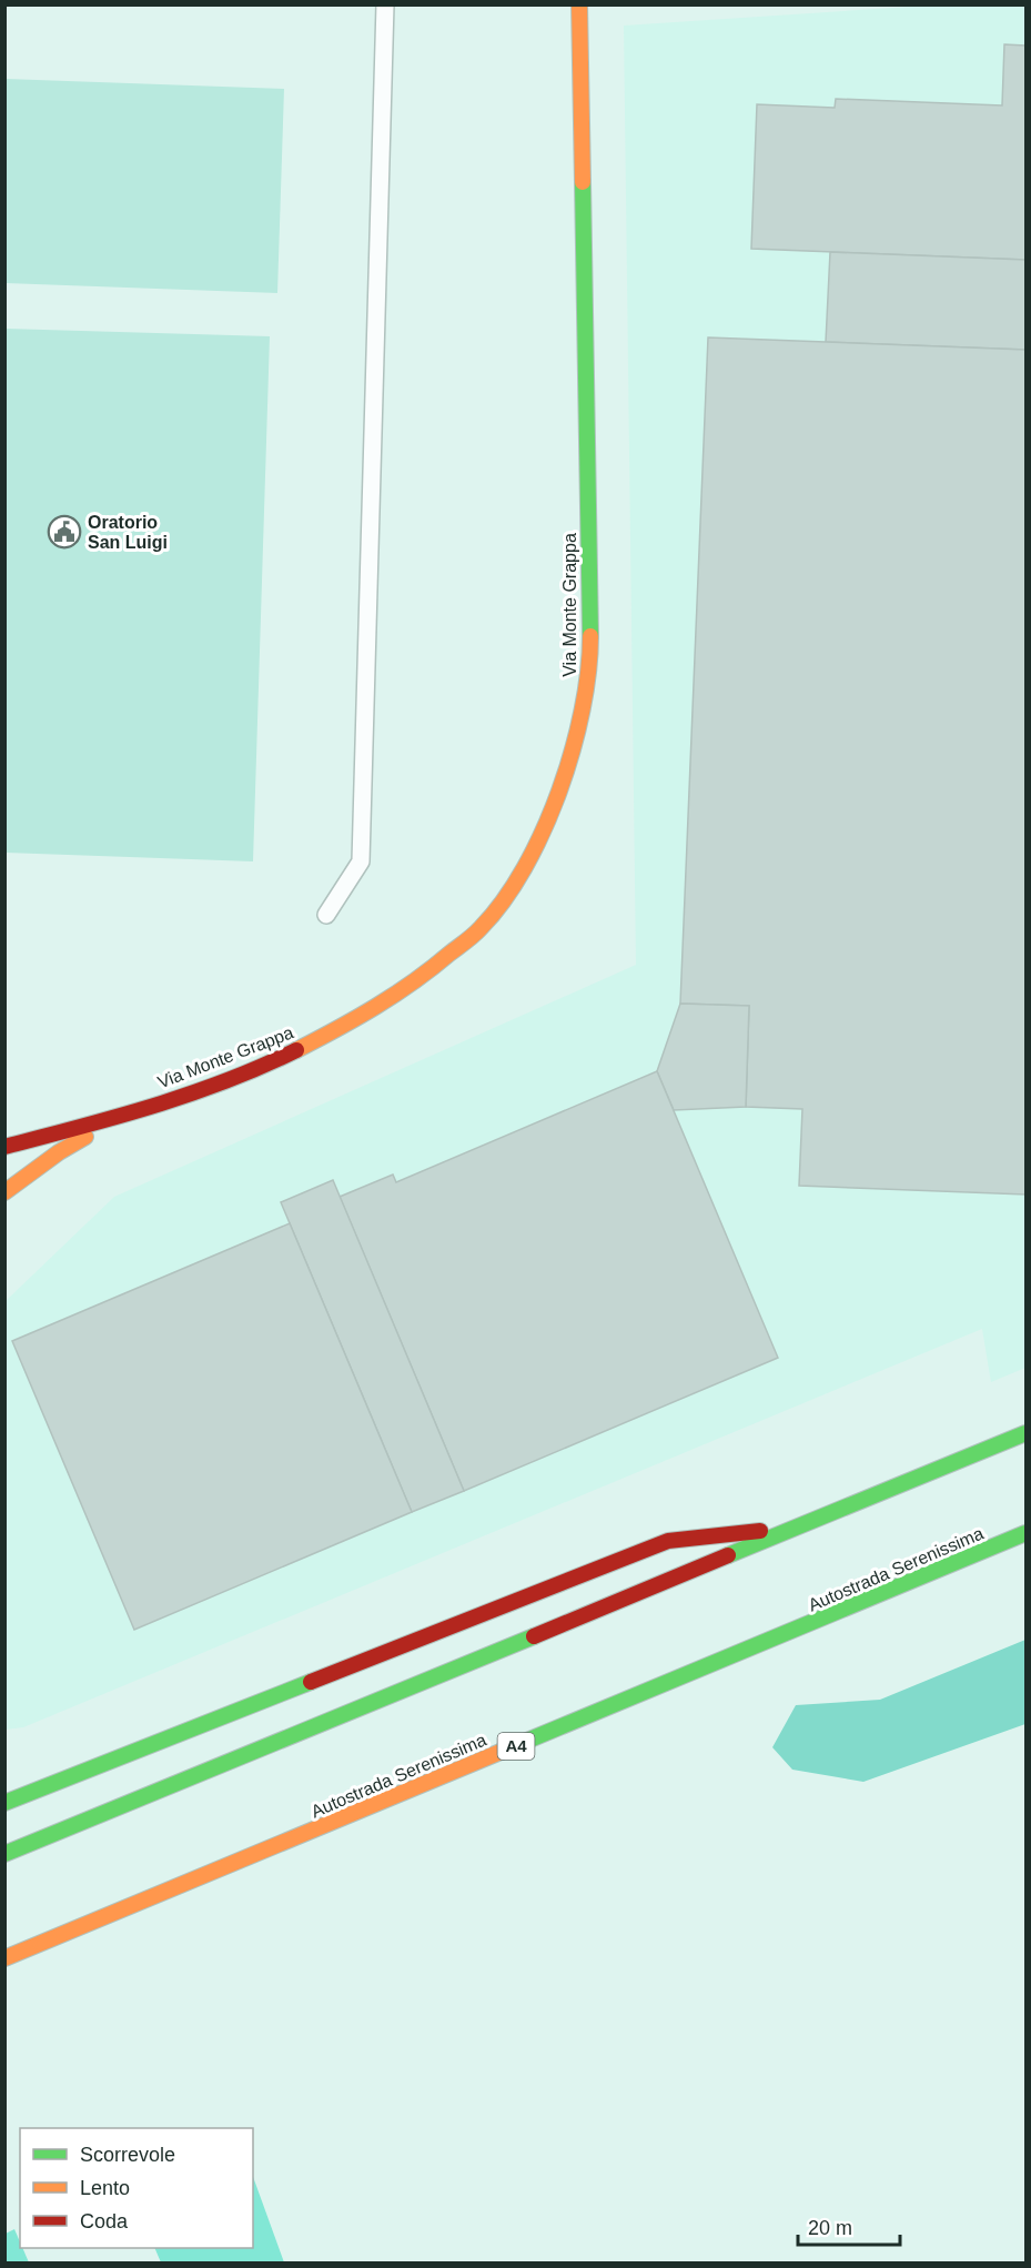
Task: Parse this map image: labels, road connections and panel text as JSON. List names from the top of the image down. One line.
{"streets":{"main road":["Via Monte Grappa","Autostrada Serenissima","A4"]},"places":{"public building":["Oratorio San Luigi"]},"legend":["Scorrevole","Lento","Coda"],"scale_bar":"20 m"}
